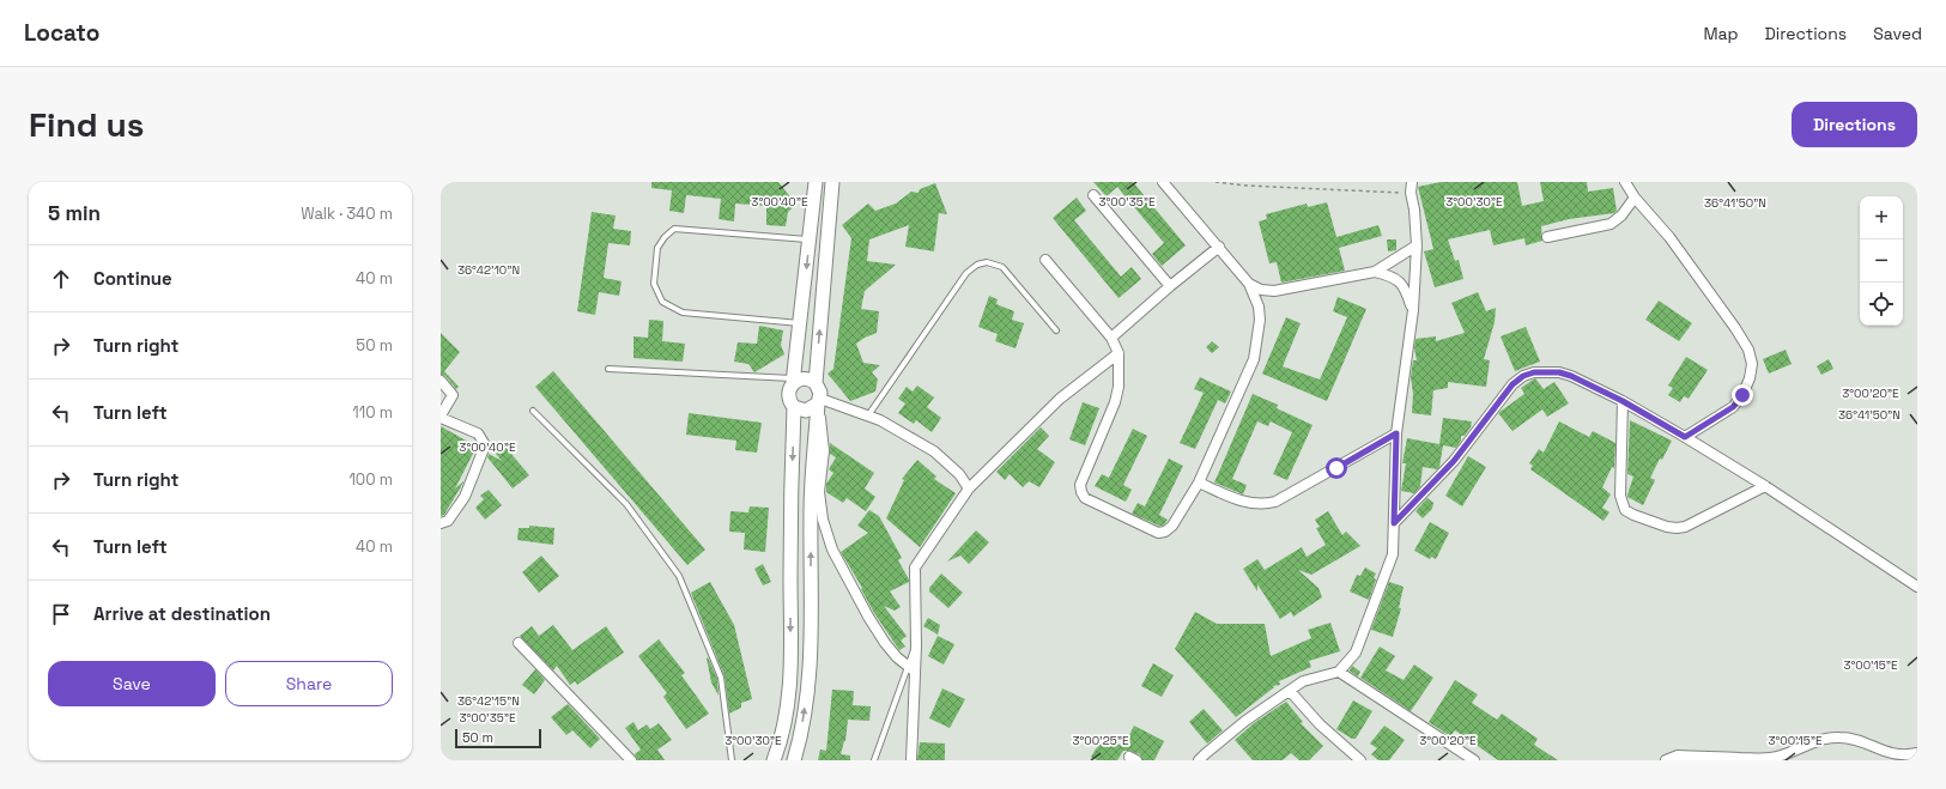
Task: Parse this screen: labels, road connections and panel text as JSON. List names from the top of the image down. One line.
{"scale_bar":"50 m","page":{"header":"Locato","nav":["Map","Directions","Saved"],"buttons":["Directions",["Save","Share"]],"title":"Find us","heading":["5 min","Walk · 340 m"],"map_buttons":["+","−"],"list":[["Continue","40 m"],["Turn right","50 m"],["Turn left","110 m"],["Turn right","100 m"],["Turn left","40 m"],"Arrive at destination"],"scale":"50 m"},"coordinates":["3°00'40\"E","3°00'35\"E","3°00'30\"E","36°41'50\"N","36°42'10\"N","3°00'20\"E","3°00'15\"E","36°42'15\"N","3°00'25\"E"]}
